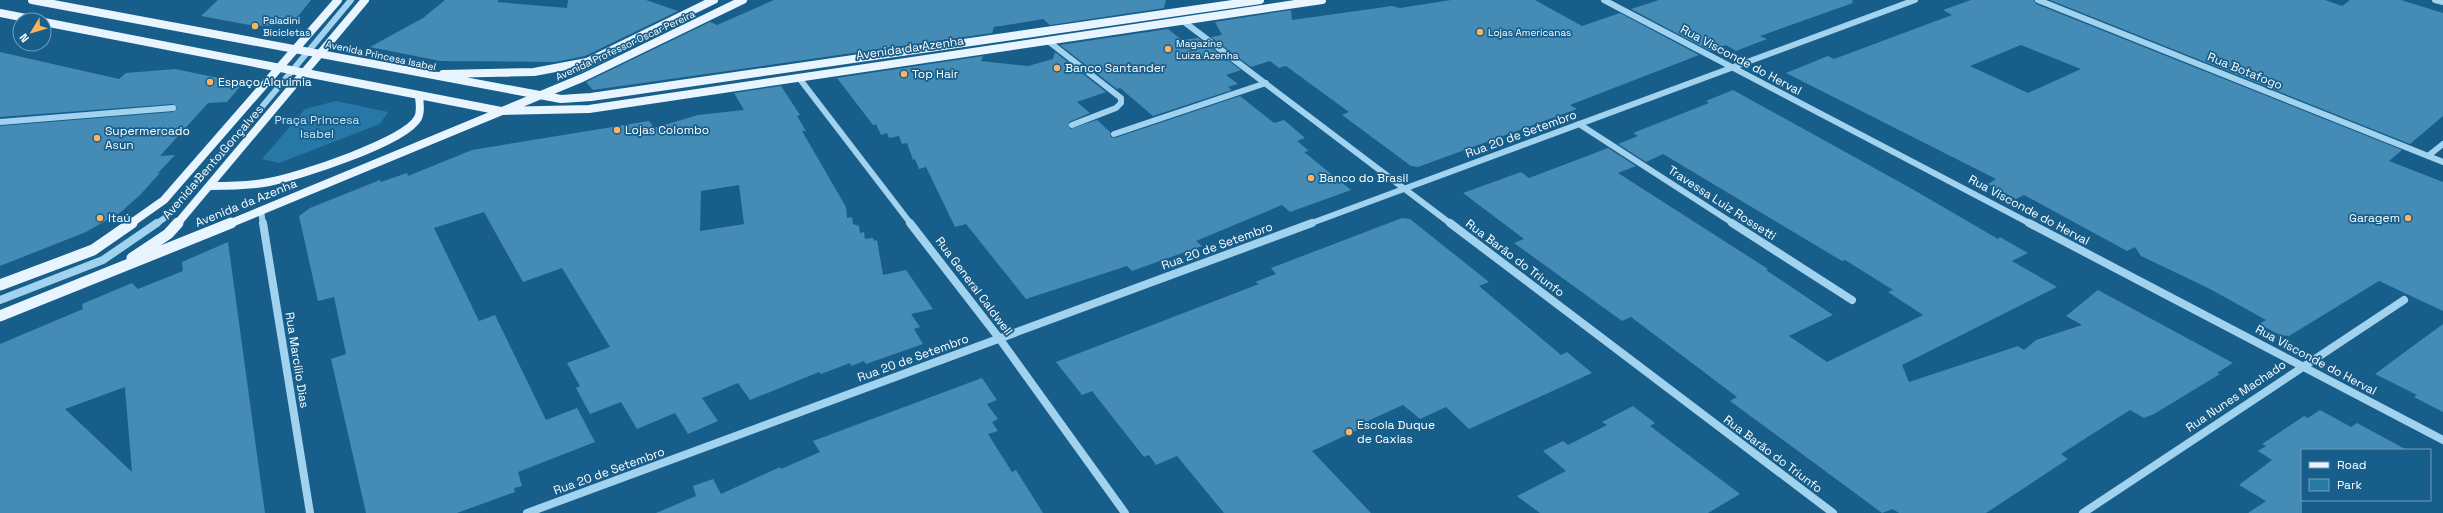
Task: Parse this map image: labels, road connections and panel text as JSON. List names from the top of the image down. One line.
{"streets":{"main road":["Avenida Professor Oscar Pereira","Avenida da Azenha","Avenida Princesa Isabel","Avenida Bento Gonçalves"],"street":["Rua Visconde do Herval","Rua Botafogo","Rua 20 de Setembro","Travessa Luiz Rossetti","Rua Barão do Triunfo","Rua General Caldwell","Rua Marcílio Dias","Rua Nunes Machado"]},"crossings":[["Avenida Professor Oscar Pereira","Avenida da Azenha"],["Avenida Professor Oscar Pereira","Avenida Princesa Isabel"],["Avenida da Azenha","Avenida Princesa Isabel"],["Avenida da Azenha","Avenida Bento Gonçalves"],["Avenida da Azenha","Rua Barão do Triunfo"],["Avenida da Azenha","Rua General Caldwell"],["Avenida da Azenha","Rua Marcílio Dias"],["Avenida Princesa Isabel","Avenida Bento Gonçalves"],["Rua Visconde do Herval","Rua 20 de Setembro"],["Rua Visconde do Herval","Rua Nunes Machado"],["Rua 20 de Setembro","Travessa Luiz Rossetti"],["Rua 20 de Setembro","Rua Barão do Triunfo"],["Rua 20 de Setembro","Rua General Caldwell"]],"parks":["Praça Princesa Isabel"],"places":["Paladini Bicicletas","Lojas Americanas","Magazine Luiza Azenha","Banco Santander","Top Hair","Espaço Alquimia","Lojas Colombo","Supermercado Asun","Banco do Brasil","Itaú","Garagem","Escola Duque de Caxias"],"legend":["Road","Park"],"north":"bottom left"}
